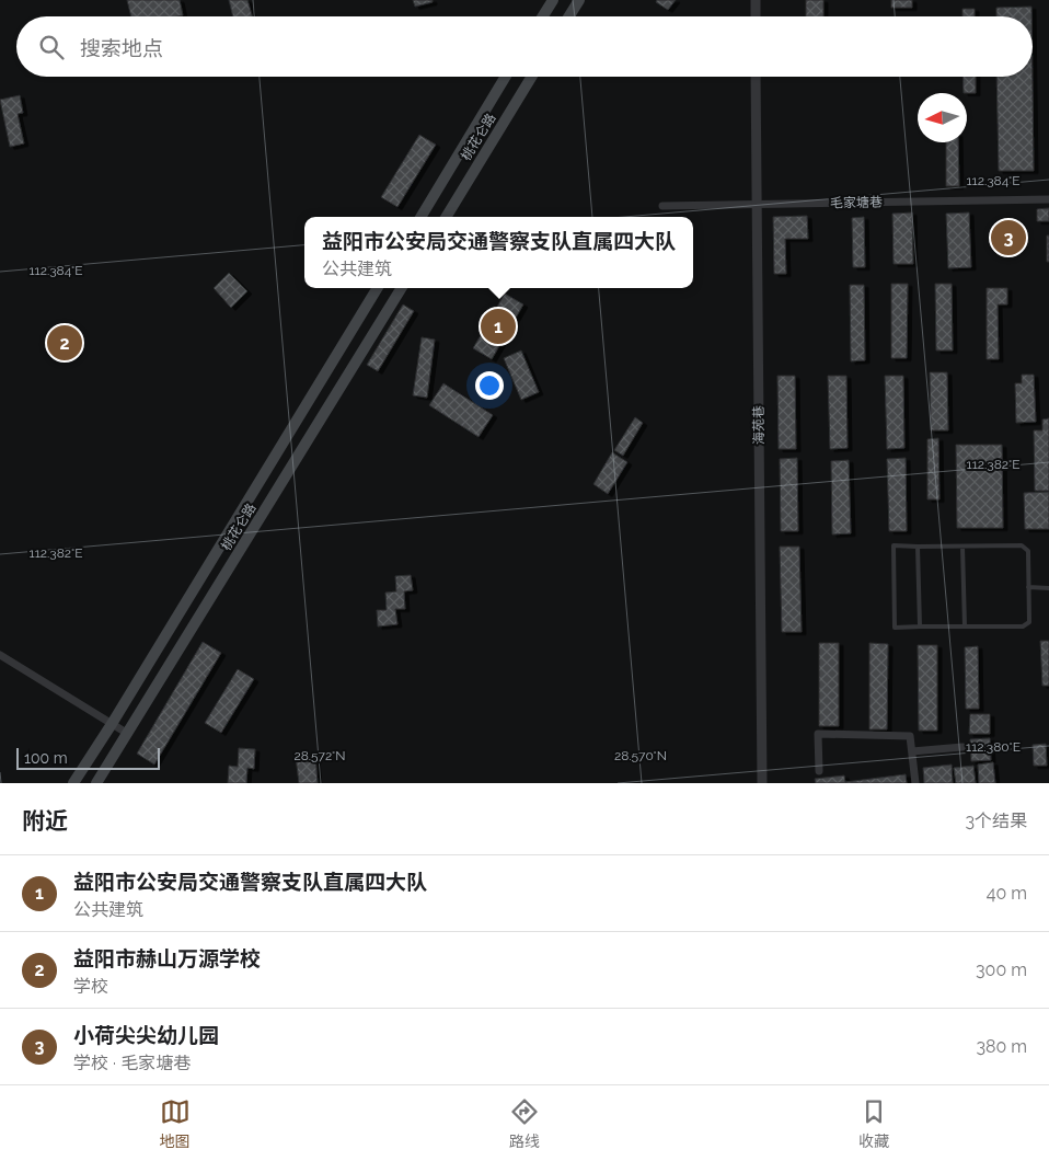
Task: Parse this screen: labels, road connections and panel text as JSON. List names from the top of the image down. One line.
{"streets":{"main road":["桃花仑路"],"street":["毛家塘巷","海苑巷"]},"crossings":[["毛家塘巷","海苑巷"]],"scale_bar":"100 m","north":"left","page":{"search":"搜索地点","popup":["益阳市公安局交通警察支队直属四大队","公共建筑"],"pins":["3","1","2"],"scale":"100 m","heading":["附近","3个结果"],"list":[{"mark":"1","name":"益阳市公安局交通警察支队直属四大队","note":"公共建筑","value":"40 m"},{"mark":"2","name":"益阳市赫山万源学校","note":"学校","value":"300 m"},{"mark":"3","name":"小荷尖尖幼儿园","note":"学校 · 毛家塘巷","value":"380 m"}],"nav":["地图","路线","收藏"]},"coordinates":["112.384°E","112.382°E","112.380°E","28.572°N","28.570°N"]}
